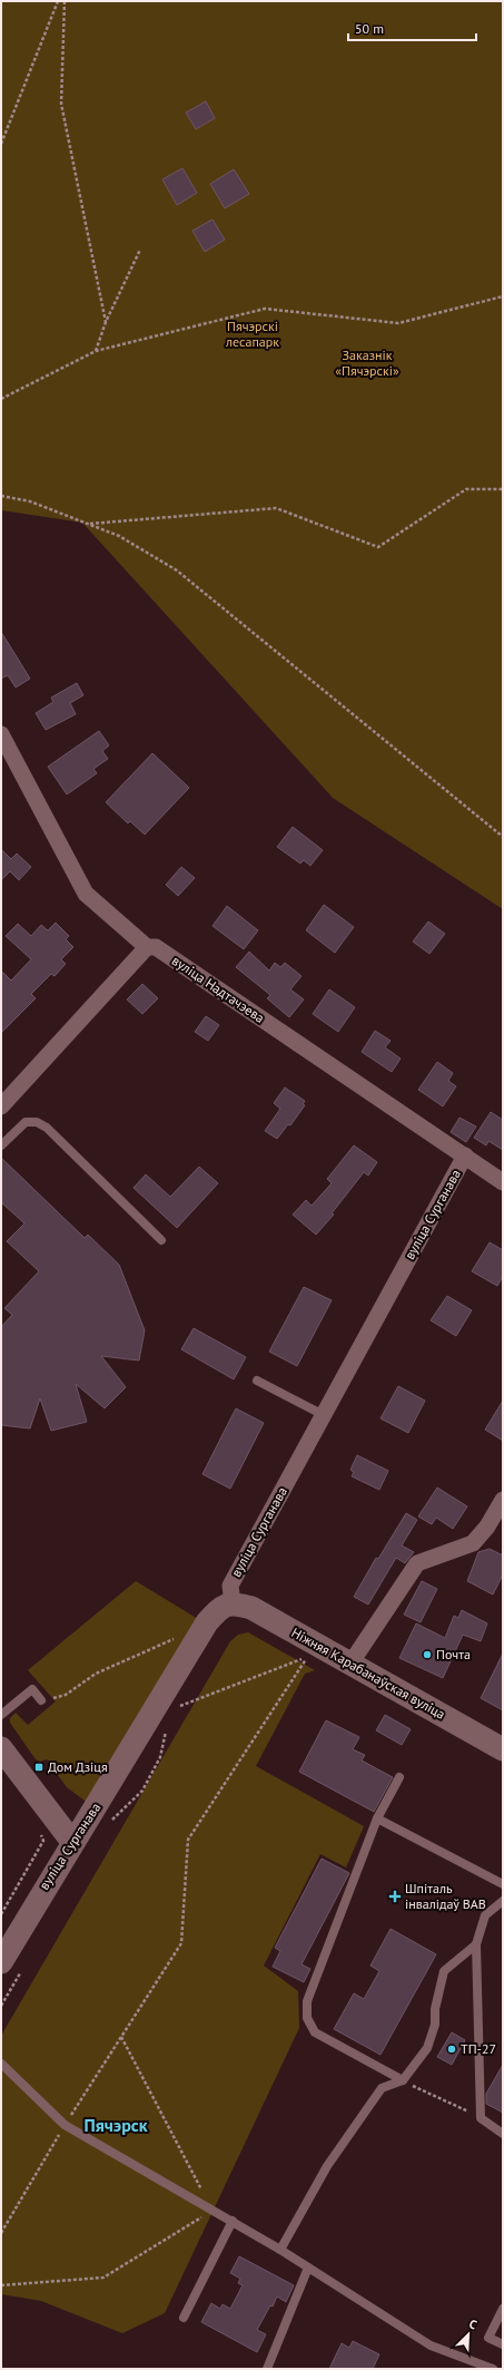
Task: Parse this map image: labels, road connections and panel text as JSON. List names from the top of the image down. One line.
{"streets":{"main road":["вуліца Сурганава","Ніжняя Карабанаўская вуліца"],"street":["вуліца Надтачэева"]},"crossings":[["вуліца Надтачэева","вуліца Сурганава"],["вуліца Сурганава","Ніжняя Карабанаўская вуліца"]],"districts":["Пячэрск"],"parks":["Пячэрскі лесапарк","Заказнік «Пячэрскі»"],"places":{"other":["Почта","ТП-27"],"transit":["Дом Дзіця"],"health":["Шпіталь інвалідаў ВАВ"]},"scale_bar":"50 m","north":"top right"}
